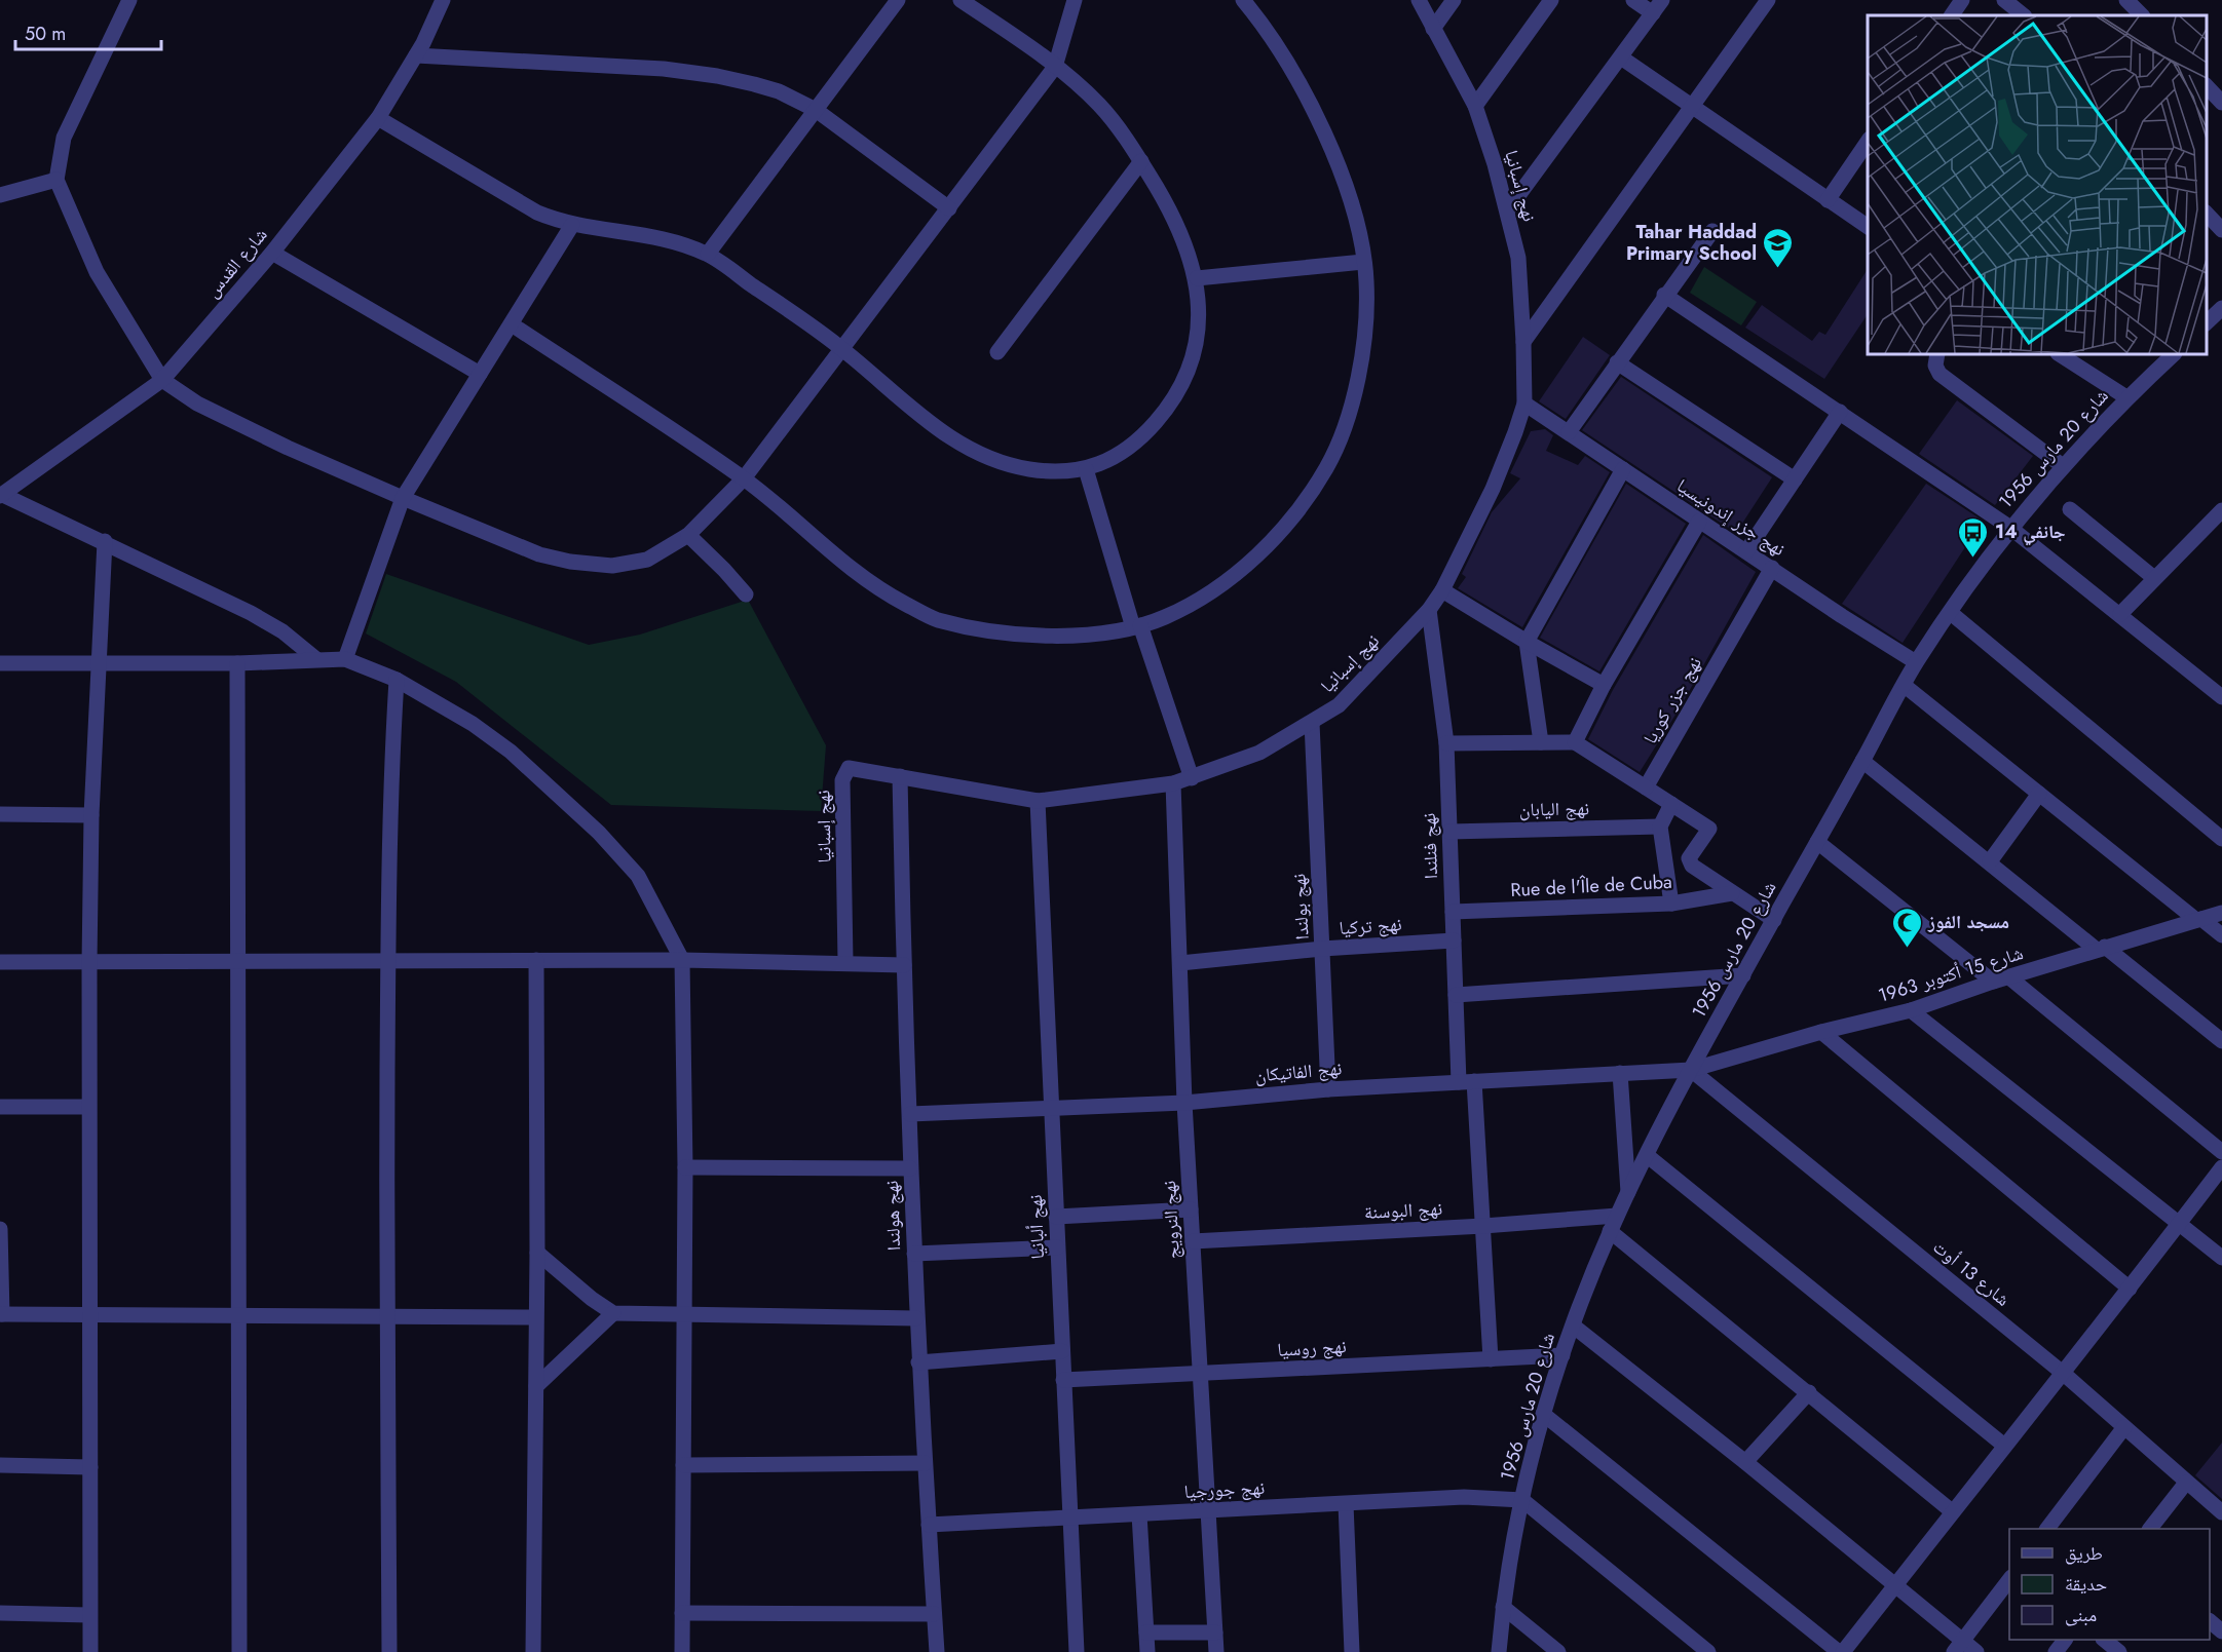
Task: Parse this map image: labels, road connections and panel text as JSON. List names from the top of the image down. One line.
{"streets":{"street":["نهج إسبانيا","شارع القدس","شارع 20 مارس 1956","نهج جزر إندونيسيا","نهج جزر كوريا","نهج اليابان","نهج فنلندا","Rue de l'Île de Cuba","نهج بولندا","نهج تركيا","شارع 15 أكتوبر 1963","نهج الفاتيكان","نهج البوسنة","نهج هولندا","نهج النرويج","نهج ألبانيا","شارع 13 أوت","نهج روسيا","نهج جورجيا"]},"crossings":[["نهج إسبانيا","نهج جزر إندونيسيا"],["نهج إسبانيا","نهج فنلندا"],["نهج إسبانيا","نهج بولندا"],["نهج إسبانيا","نهج هولندا"],["نهج إسبانيا","نهج النرويج"],["نهج إسبانيا","نهج ألبانيا"],["شارع 20 مارس 1956","نهج جزر إندونيسيا"],["شارع 20 مارس 1956","شارع 15 أكتوبر 1963"],["شارع 20 مارس 1956","نهج الفاتيكان"],["شارع 20 مارس 1956","نهج البوسنة"],["شارع 20 مارس 1956","شارع 13 أوت"],["شارع 20 مارس 1956","نهج روسيا"],["شارع 20 مارس 1956","نهج جورجيا"],["نهج جزر إندونيسيا","نهج جزر كوريا"],["نهج اليابان","نهج فنلندا"],["نهج فنلندا","Rue de l'Île de Cuba"],["نهج فنلندا","نهج تركيا"],["نهج فنلندا","نهج الفاتيكان"],["نهج فنلندا","نهج البوسنة"],["نهج فنلندا","نهج روسيا"],["نهج بولندا","نهج تركيا"],["نهج بولندا","نهج الفاتيكان"],["نهج تركيا","نهج النرويج"],["شارع 15 أكتوبر 1963","نهج الفاتيكان"],["شارع 15 أكتوبر 1963","شارع 13 أوت"],["نهج الفاتيكان","نهج هولندا"],["نهج الفاتيكان","نهج النرويج"],["نهج الفاتيكان","نهج ألبانيا"],["نهج الفاتيكان","شارع 13 أوت"],["نهج البوسنة","نهج النرويج"],["نهج هولندا","نهج جورجيا"],["نهج النرويج","نهج روسيا"],["نهج النرويج","نهج جورجيا"],["نهج ألبانيا","نهج روسيا"],["نهج ألبانيا","نهج جورجيا"]],"places":{"school or university":["Tahar Haddad Primary School"],"bus stop":["14 جانفي"],"mosque":["مسجد الفوز"]},"legend":["طريق","حديقة","مبنى"],"scale_bar":"50 m"}
